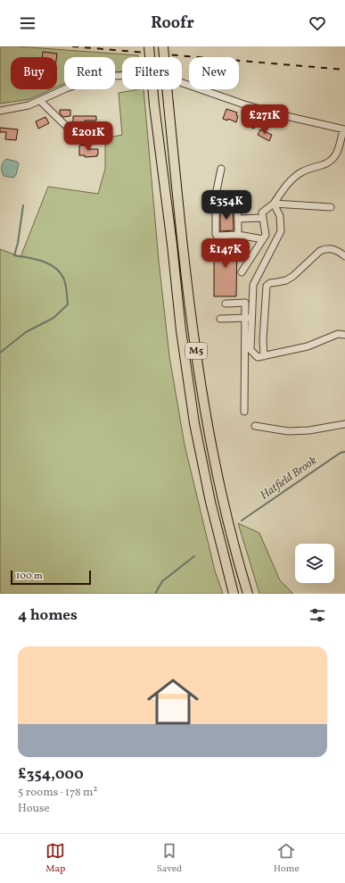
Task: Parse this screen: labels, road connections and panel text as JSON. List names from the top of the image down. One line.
{"streets":{"highway":["M5"]},"water":["Hatfield Brook"],"scale_bar":"100 m","page":{"header":"Roofr","chip":["Buy","Rent","Filters","New"],"price":["£271K","£201K","£354K","£147K"],"scale":"100 m","heading":"4 homes","list":[{"name":"£354,000","note":"5 rooms · 178 m² · House"}],"tabs":["Map","Saved","Home"]}}
